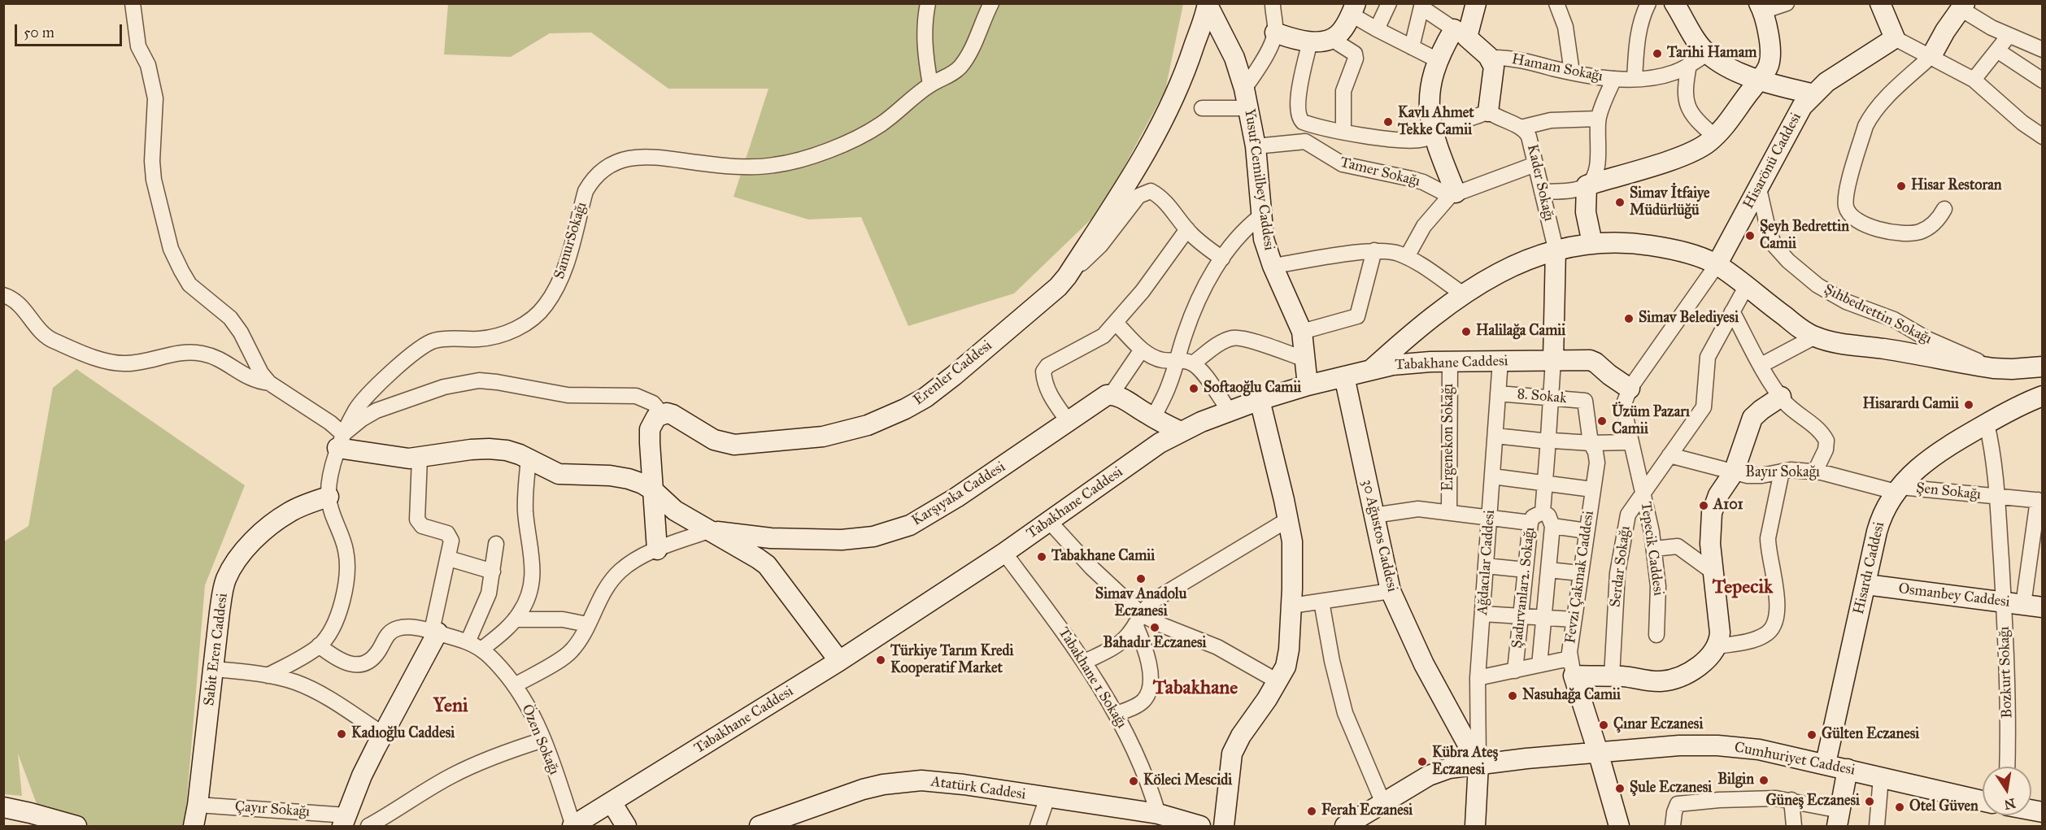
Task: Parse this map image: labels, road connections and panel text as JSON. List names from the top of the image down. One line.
{"streets":{"street":["Hamam Sokağı","Hisarönü Caddesi","Tamer Sokağı","Yusuf Cemilbey Caddesi","Kader Sokağı","SamurSokağı","Şıhbedrettin Sokağı","Tabakhane Caddesi","Erenler Caddesi","8. Sokak","Ergenekon Sokağı","Bayır Sokağı","Şen Sokağı","Karşıyaka Caddesi","30 Ağustos Caddesi","Tepecik Caddesi","Ağdacılar Caddesi","Serdar Sokağı","Hisardı Caddesi","Fevzi Çakmak Caddesi","Şadırvanlar2. Sokağı","Osmanbey Caddesi","Sabit Eren Caddesi","Bozkurt Sokağı","Tabakhane 1 Sokağı","Özen Sokağı","Cumhuriyet Caddesi","Atatürk Caddesi","Çayır Sokağı"]},"crossings":[["Hisarönü Caddesi","Şıhbedrettin Sokağı"],["Yusuf Cemilbey Caddesi","Tabakhane Caddesi"],["Yusuf Cemilbey Caddesi","Erenler Caddesi"],["SamurSokağı","Sabit Eren Caddesi"],["SamurSokağı","Özen Sokağı"],["Tabakhane Caddesi","Ergenekon Sokağı"],["Tabakhane Caddesi","30 Ağustos Caddesi"],["Tabakhane Caddesi","Tepecik Caddesi"],["Tabakhane Caddesi","Ağdacılar Caddesi"],["Tabakhane Caddesi","Tabakhane 1 Sokağı"],["Tabakhane Caddesi","Özen Sokağı"],["8. Sokak","Ağdacılar Caddesi"],["8. Sokak","Fevzi Çakmak Caddesi"],["Bayır Sokağı","Şen Sokağı"],["Bayır Sokağı","Serdar Sokağı"],["Bayır Sokağı","Hisardı Caddesi"],["Şen Sokağı","Hisardı Caddesi"],["Şen Sokağı","Bozkurt Sokağı"],["30 Ağustos Caddesi","Ağdacılar Caddesi"],["30 Ağustos Caddesi","Cumhuriyet Caddesi"],["Tepecik Caddesi","Serdar Sokağı"],["Ağdacılar Caddesi","Cumhuriyet Caddesi"],["Hisardı Caddesi","Osmanbey Caddesi"],["Hisardı Caddesi","Bozkurt Sokağı"],["Hisardı Caddesi","Cumhuriyet Caddesi"],["Fevzi Çakmak Caddesi","Cumhuriyet Caddesi"],["Osmanbey Caddesi","Bozkurt Sokağı"],["Sabit Eren Caddesi","Çayır Sokağı"],["Tabakhane 1 Sokağı","Atatürk Caddesi"]],"districts":["Tepecik","Tabakhane","Yeni"],"places":["Tarihi Hamam","Kavlı Ahmet Tekke Camii","Hisar Restoran","Simav İtfaiye Müdürlüğü","Şeyh Bedrettin Camii","Simav Belediyesi","Halilağa Camii","Softaoğlu Camii","Hisarardı Camii","Üzüm Pazarı Camii","A101","Tabakhane Camii","Simav Anadolu Eczanesi","Bahadır Eczanesi","Türkiye Tarım Kredi Kooperatif Market","Nasuhağa Camii","Çınar Eczanesi","Kadıoğlu Caddesi","Gülten Eczanesi","Kübra Ateş Eczanesi","Bilgin","Köleci Mescidi","Şule Eczanesi","Güneş Eczanesi","Otel Güven","Ferah Eczanesi"],"scale_bar":"50 m","north":"bottom"}
